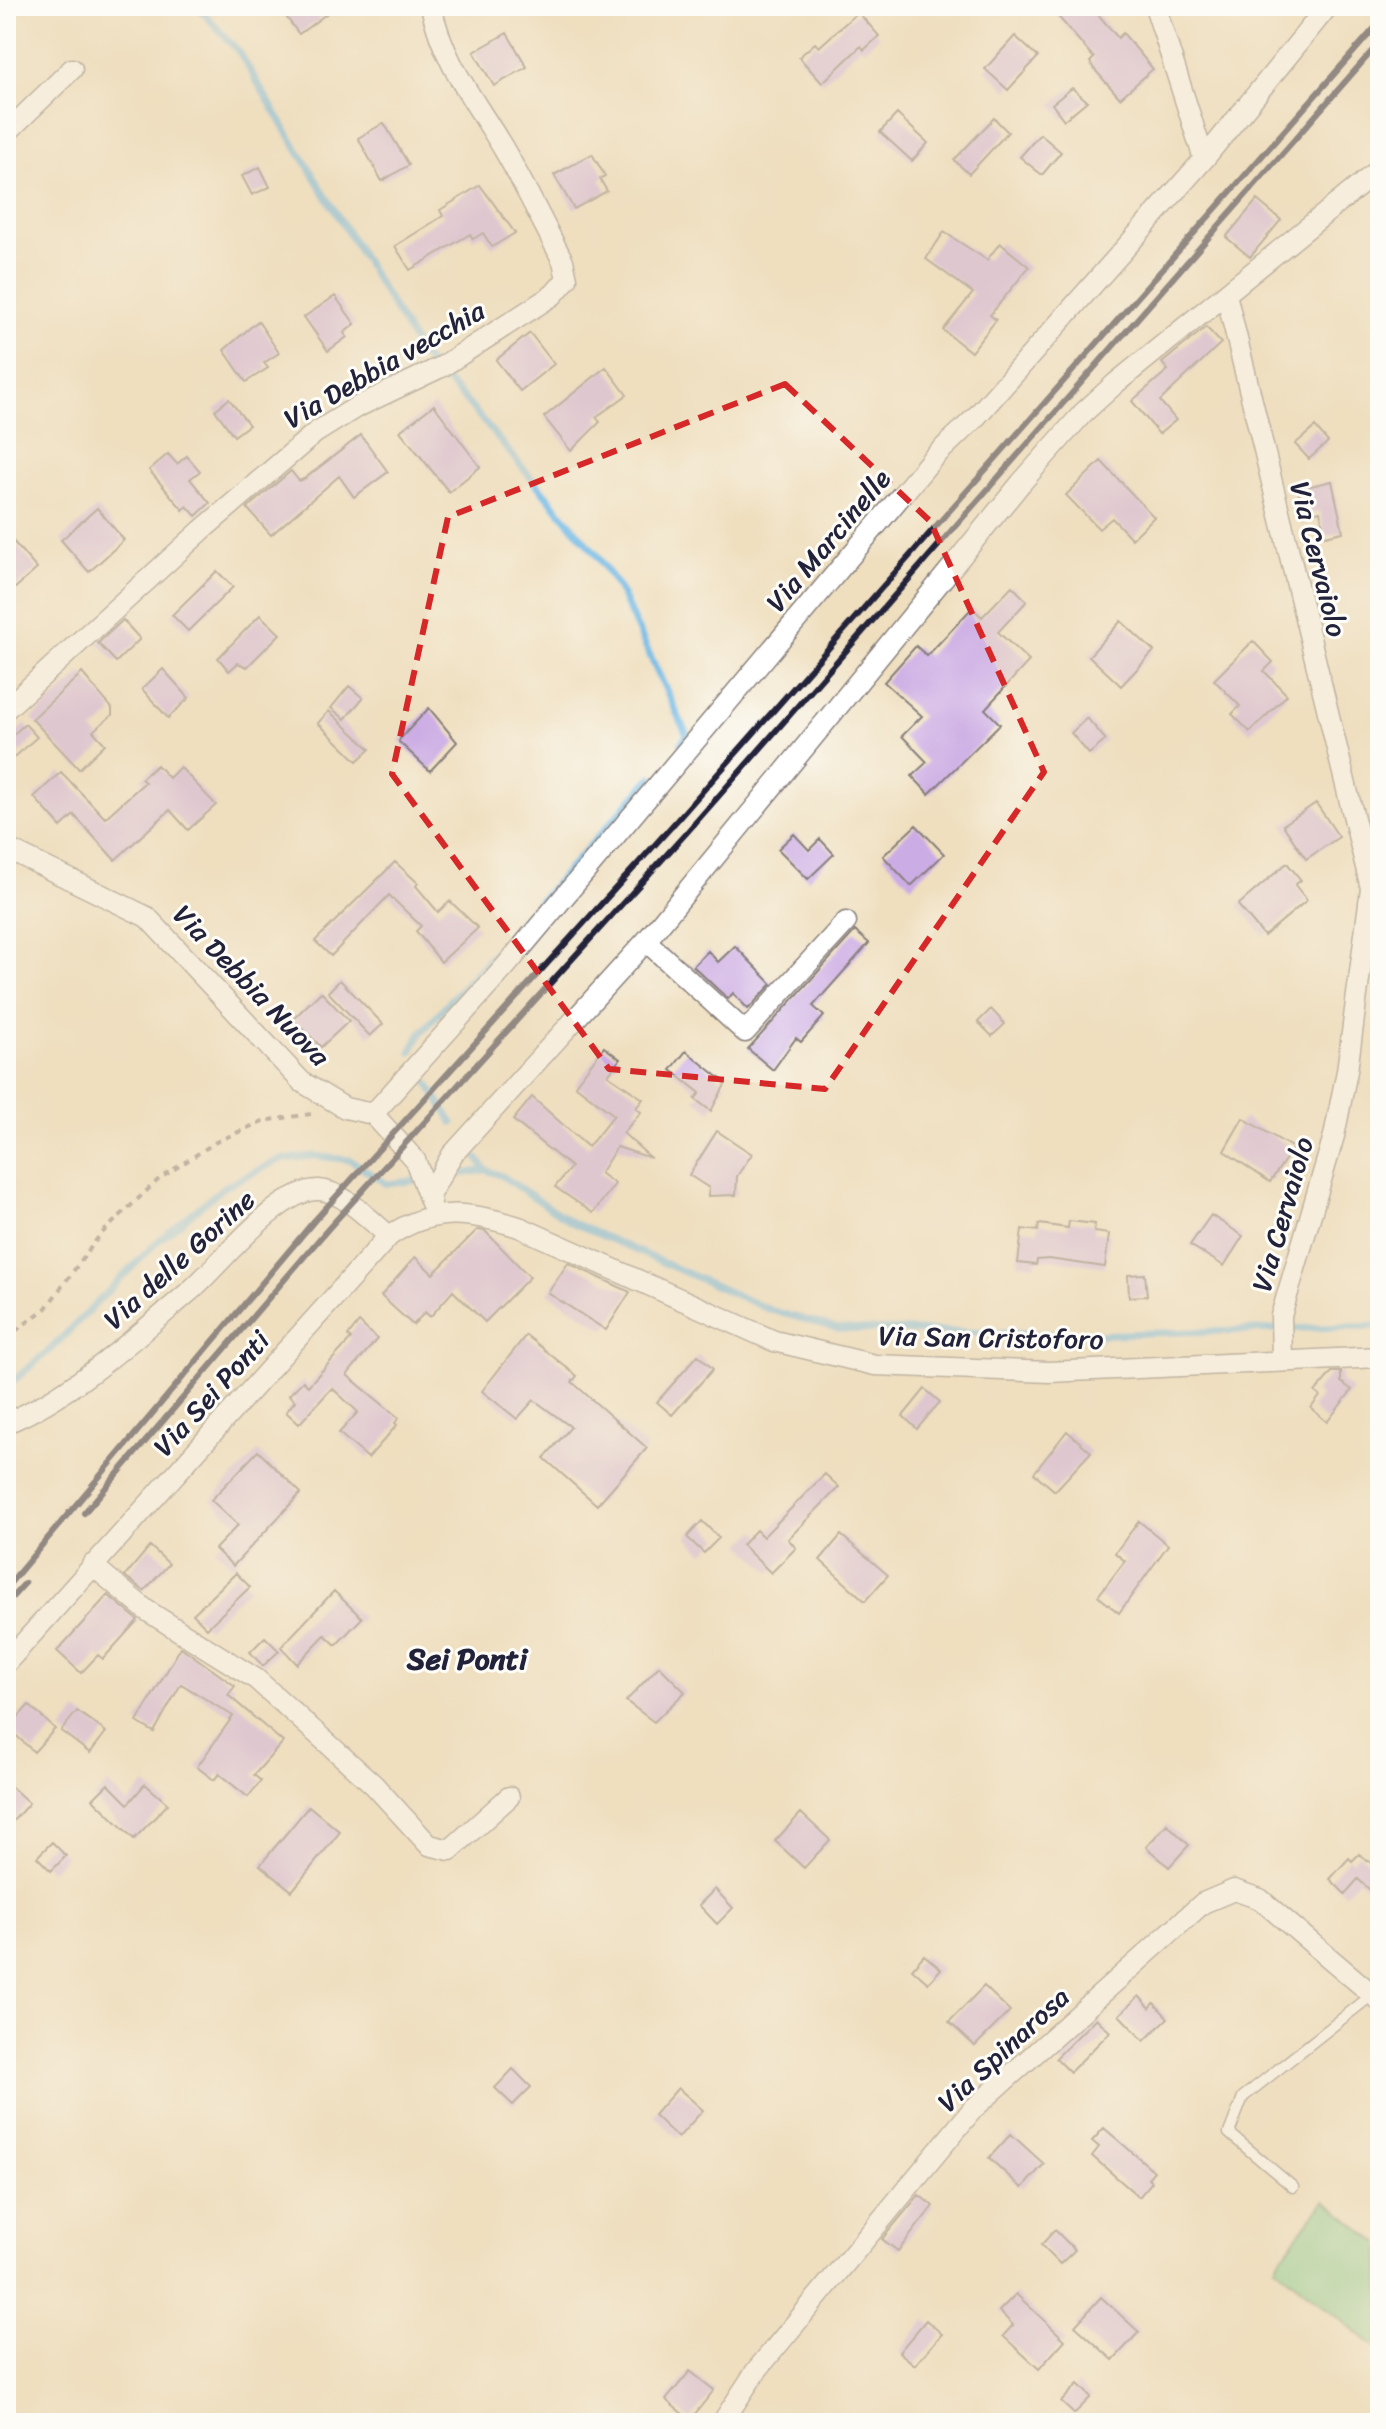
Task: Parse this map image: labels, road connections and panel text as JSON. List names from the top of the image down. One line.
{"streets":{"street":["Via Debbia vecchia","Via Marcinelle","Via Cervaiolo","Via Debbia Nuova","Via delle Gorine","Via San Cristoforo","Via Sei Ponti","Via Spinarosa"]},"crossings":[["Via Marcinelle","Via Debbia Nuova"],["Via Cervaiolo","Via San Cristoforo"],["Via delle Gorine","Via Sei Ponti"],["Via San Cristoforo","Via Sei Ponti"]],"districts":["Sei Ponti"]}
